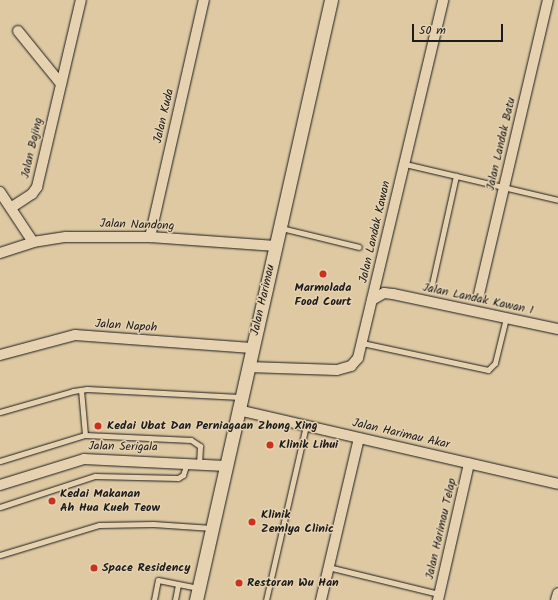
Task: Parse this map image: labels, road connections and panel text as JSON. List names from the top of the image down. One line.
{"streets":{"street":["Jalan Kuda","Jalan Landak Batu","Jalan Bajing","Jalan Nandong","Jalan Landak Kawan","Jalan Landak Kawan 1","Jalan Harimau","Jalan Napoh","Jalan Harimau Akar","Jalan Serigala","Jalan Harimau Telap"]},"crossings":[["Jalan Kuda","Jalan Nandong"],["Jalan Nandong","Jalan Harimau"],["Jalan Landak Kawan","Jalan Landak Kawan 1"],["Jalan Landak Kawan","Jalan Harimau"],["Jalan Harimau","Jalan Napoh"],["Jalan Harimau","Jalan Harimau Akar"],["Jalan Harimau","Jalan Serigala"],["Jalan Harimau Akar","Jalan Harimau Telap"]],"places":["Marmolada Food Court","Kedai Ubat Dan Perniagaan Zhong Xing","Klinik Lihui","Kedai Makanan Ah Hua Kueh Teow","Klinik Zemlya Clinic","Space Residency","Restoran Wu Han"],"scale_bar":"50 m"}
